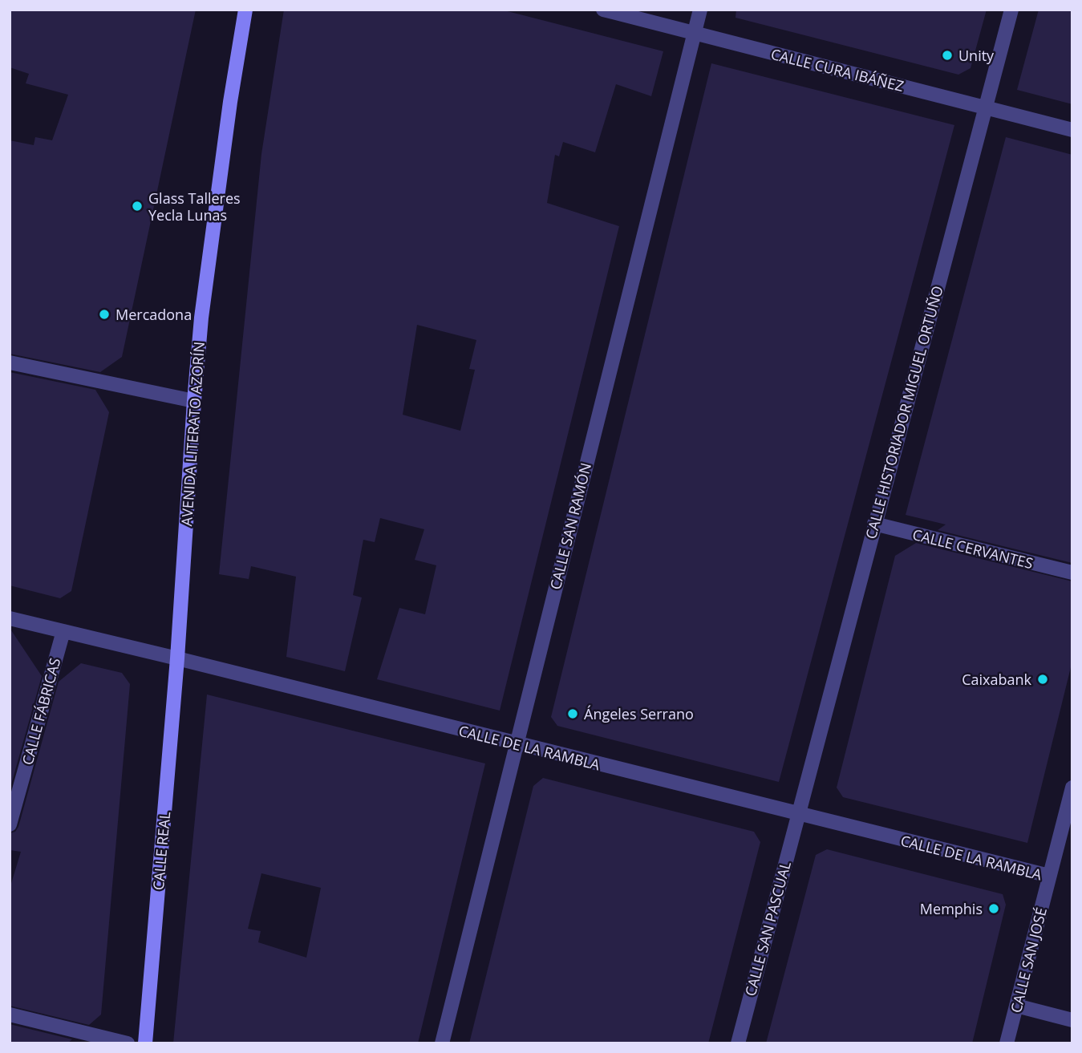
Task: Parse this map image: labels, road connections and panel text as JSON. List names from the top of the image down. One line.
{"streets":{"main road":["AVENIDA LITERATO AZORÍN","CALLE REAL"],"street":["CALLE CURA IBÁÑEZ","CALLE HISTORIADOR MIGUEL ORTUÑO","CALLE SAN RAMÓN","CALLE CERVANTES","CALLE FÁBRICAS","CALLE DE LA RAMBLA","CALLE SAN PASCUAL","CALLE SAN JOSÉ"]},"crossings":[["CALLE CURA IBÁÑEZ","CALLE HISTORIADOR MIGUEL ORTUÑO"],["CALLE CURA IBÁÑEZ","CALLE SAN RAMÓN"],["CALLE HISTORIADOR MIGUEL ORTUÑO","CALLE CERVANTES"],["CALLE HISTORIADOR MIGUEL ORTUÑO","CALLE DE LA RAMBLA"],["CALLE HISTORIADOR MIGUEL ORTUÑO","CALLE SAN PASCUAL"],["AVENIDA LITERATO AZORÍN","CALLE DE LA RAMBLA"],["AVENIDA LITERATO AZORÍN","CALLE REAL"],["CALLE SAN RAMÓN","CALLE DE LA RAMBLA"],["CALLE FÁBRICAS","CALLE DE LA RAMBLA"],["CALLE DE LA RAMBLA","CALLE REAL"],["CALLE DE LA RAMBLA","CALLE SAN PASCUAL"],["CALLE DE LA RAMBLA","CALLE SAN JOSÉ"]],"places":["Unity","Glass Talleres Yecla Lunas","Mercadona","Caixabank","Ángeles Serrano","Memphis"]}
